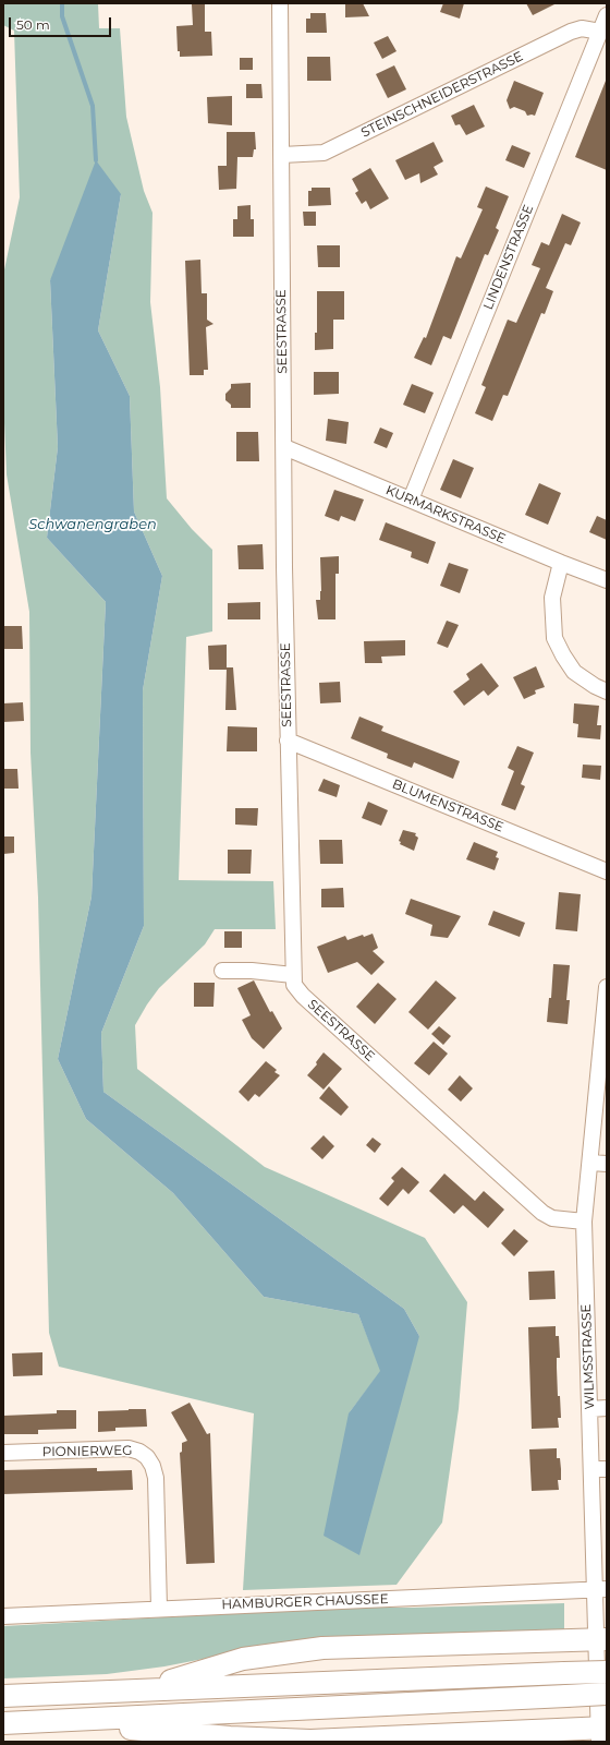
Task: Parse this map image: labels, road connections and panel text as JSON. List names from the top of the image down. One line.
{"streets":{"street":["STEINSCHNEIDERSTRASSE","LINDENSTRASSE","SEESTRASSE","KURMARKSTRASSE","BLUMENSTRASSE","WILMSSTRASSE","PIONIERWEG","HAMBURGER CHAUSSEE"]},"crossings":[["STEINSCHNEIDERSTRASSE","LINDENSTRASSE"],["STEINSCHNEIDERSTRASSE","SEESTRASSE"],["LINDENSTRASSE","KURMARKSTRASSE"],["SEESTRASSE","KURMARKSTRASSE"],["SEESTRASSE","BLUMENSTRASSE"],["SEESTRASSE","WILMSSTRASSE"],["WILMSSTRASSE","HAMBURGER CHAUSSEE"],["PIONIERWEG","HAMBURGER CHAUSSEE"]],"water":["Schwanengraben"],"scale_bar":"50 m"}
